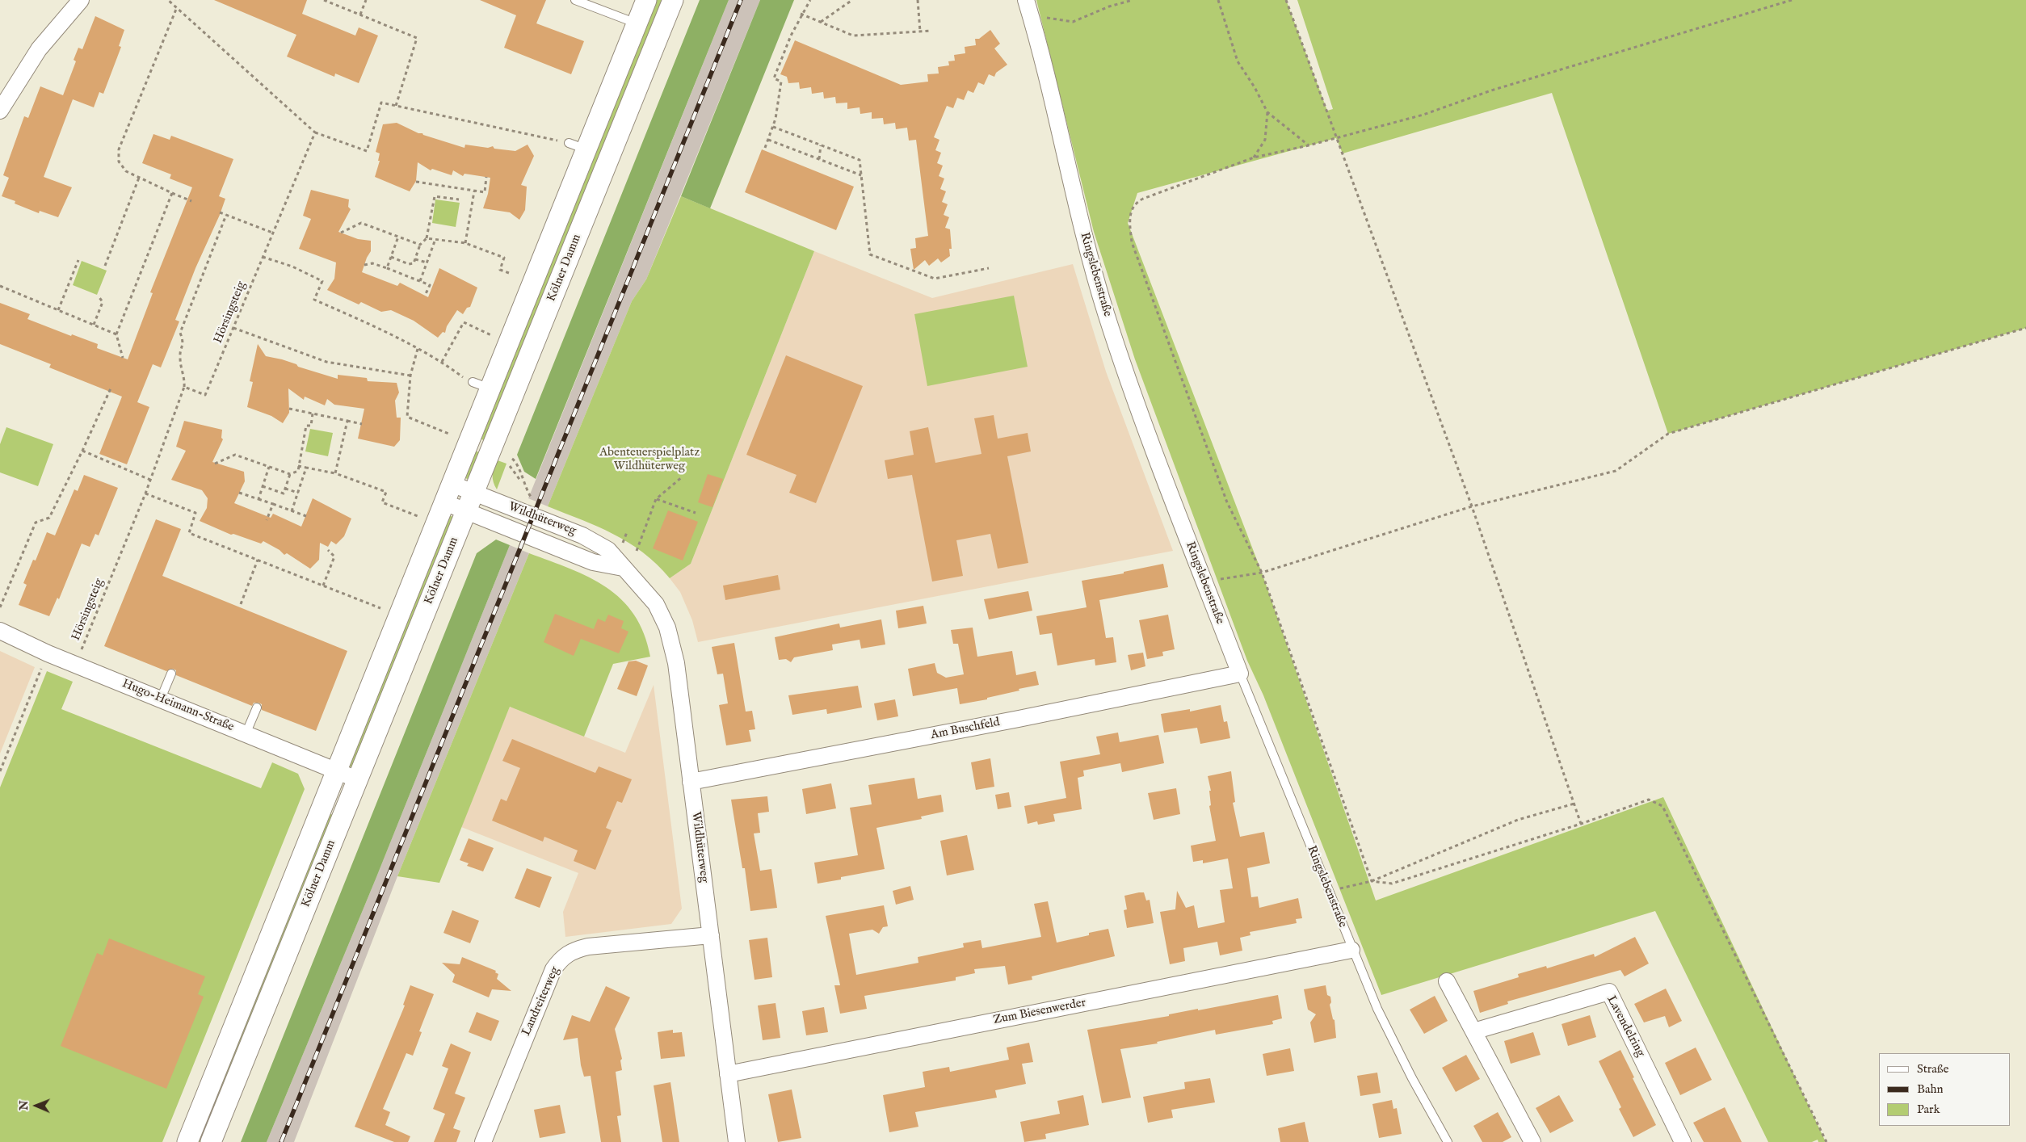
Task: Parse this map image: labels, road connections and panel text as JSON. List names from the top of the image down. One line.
{"streets":{"street":["Kölner Damm","Ringslebenstraße","Wildhüterweg","Hugo-Heimann-Straße","Am Buschfeld","Landreiterweg","Zum Biesenwerder","Lavendelring"],"path":["Hörsingsteig"]},"crossings":[["Kölner Damm","Wildhüterweg"],["Kölner Damm","Hugo-Heimann-Straße"],["Ringslebenstraße","Am Buschfeld"],["Ringslebenstraße","Zum Biesenwerder"],["Wildhüterweg","Am Buschfeld"],["Wildhüterweg","Landreiterweg"],["Wildhüterweg","Zum Biesenwerder"]],"parks":["Abenteuerspielplatz Wildhüterweg"],"legend":["Straße","Bahn","Park"],"north":"left"}
